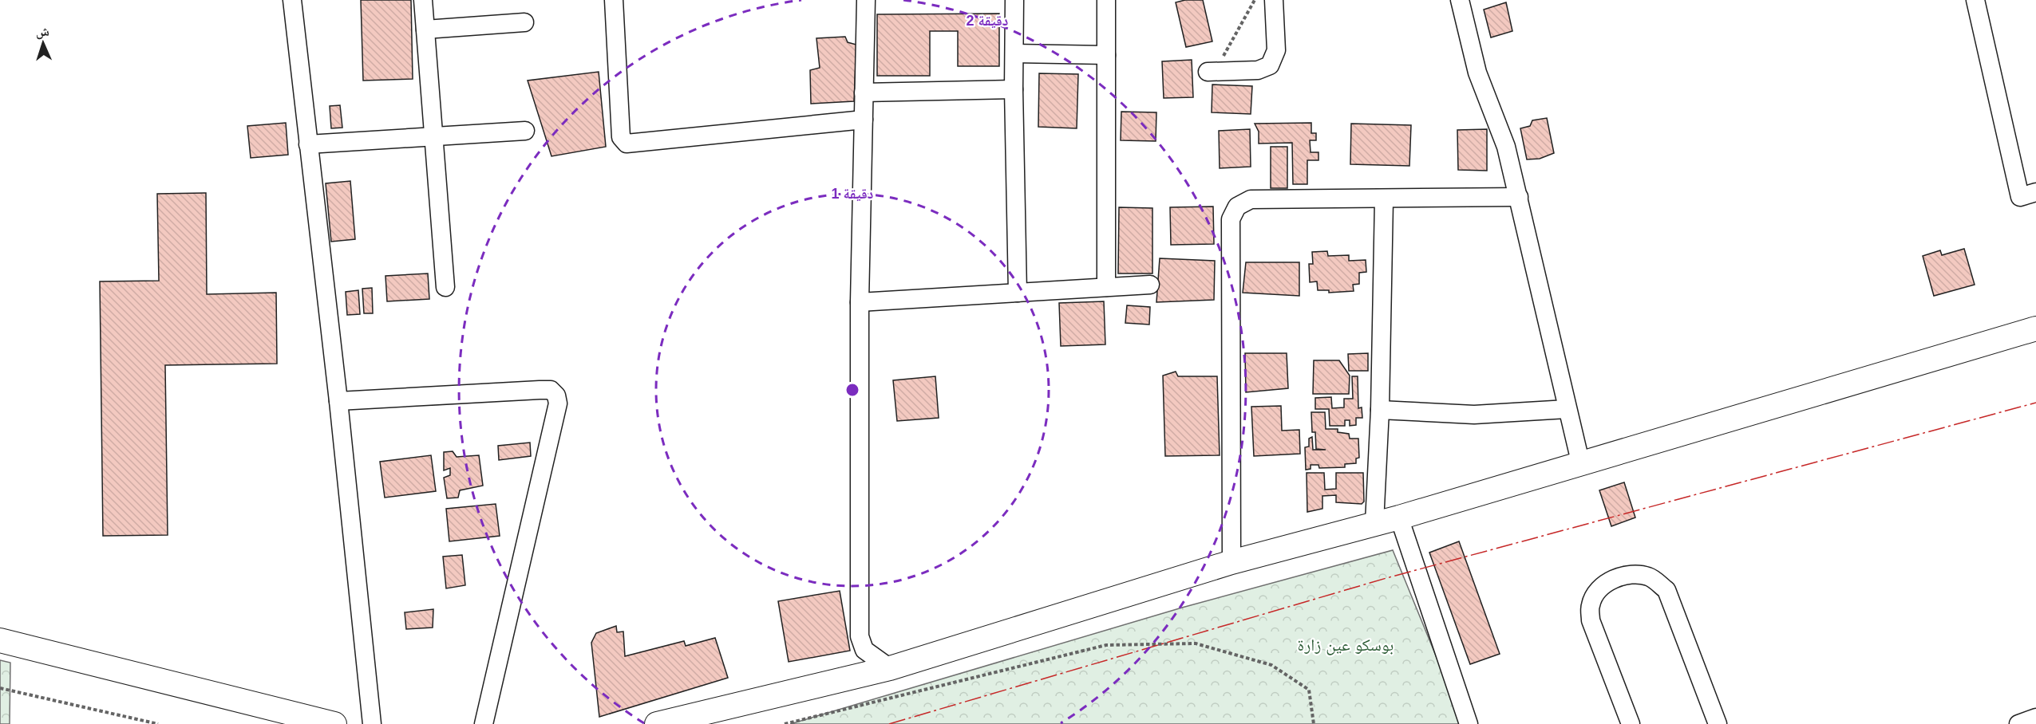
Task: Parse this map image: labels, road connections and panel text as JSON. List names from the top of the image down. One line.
{"parks":["بوسكو عين زارة"],"north":"top","rings":["2 دقيقة","1 دقيقة"]}
